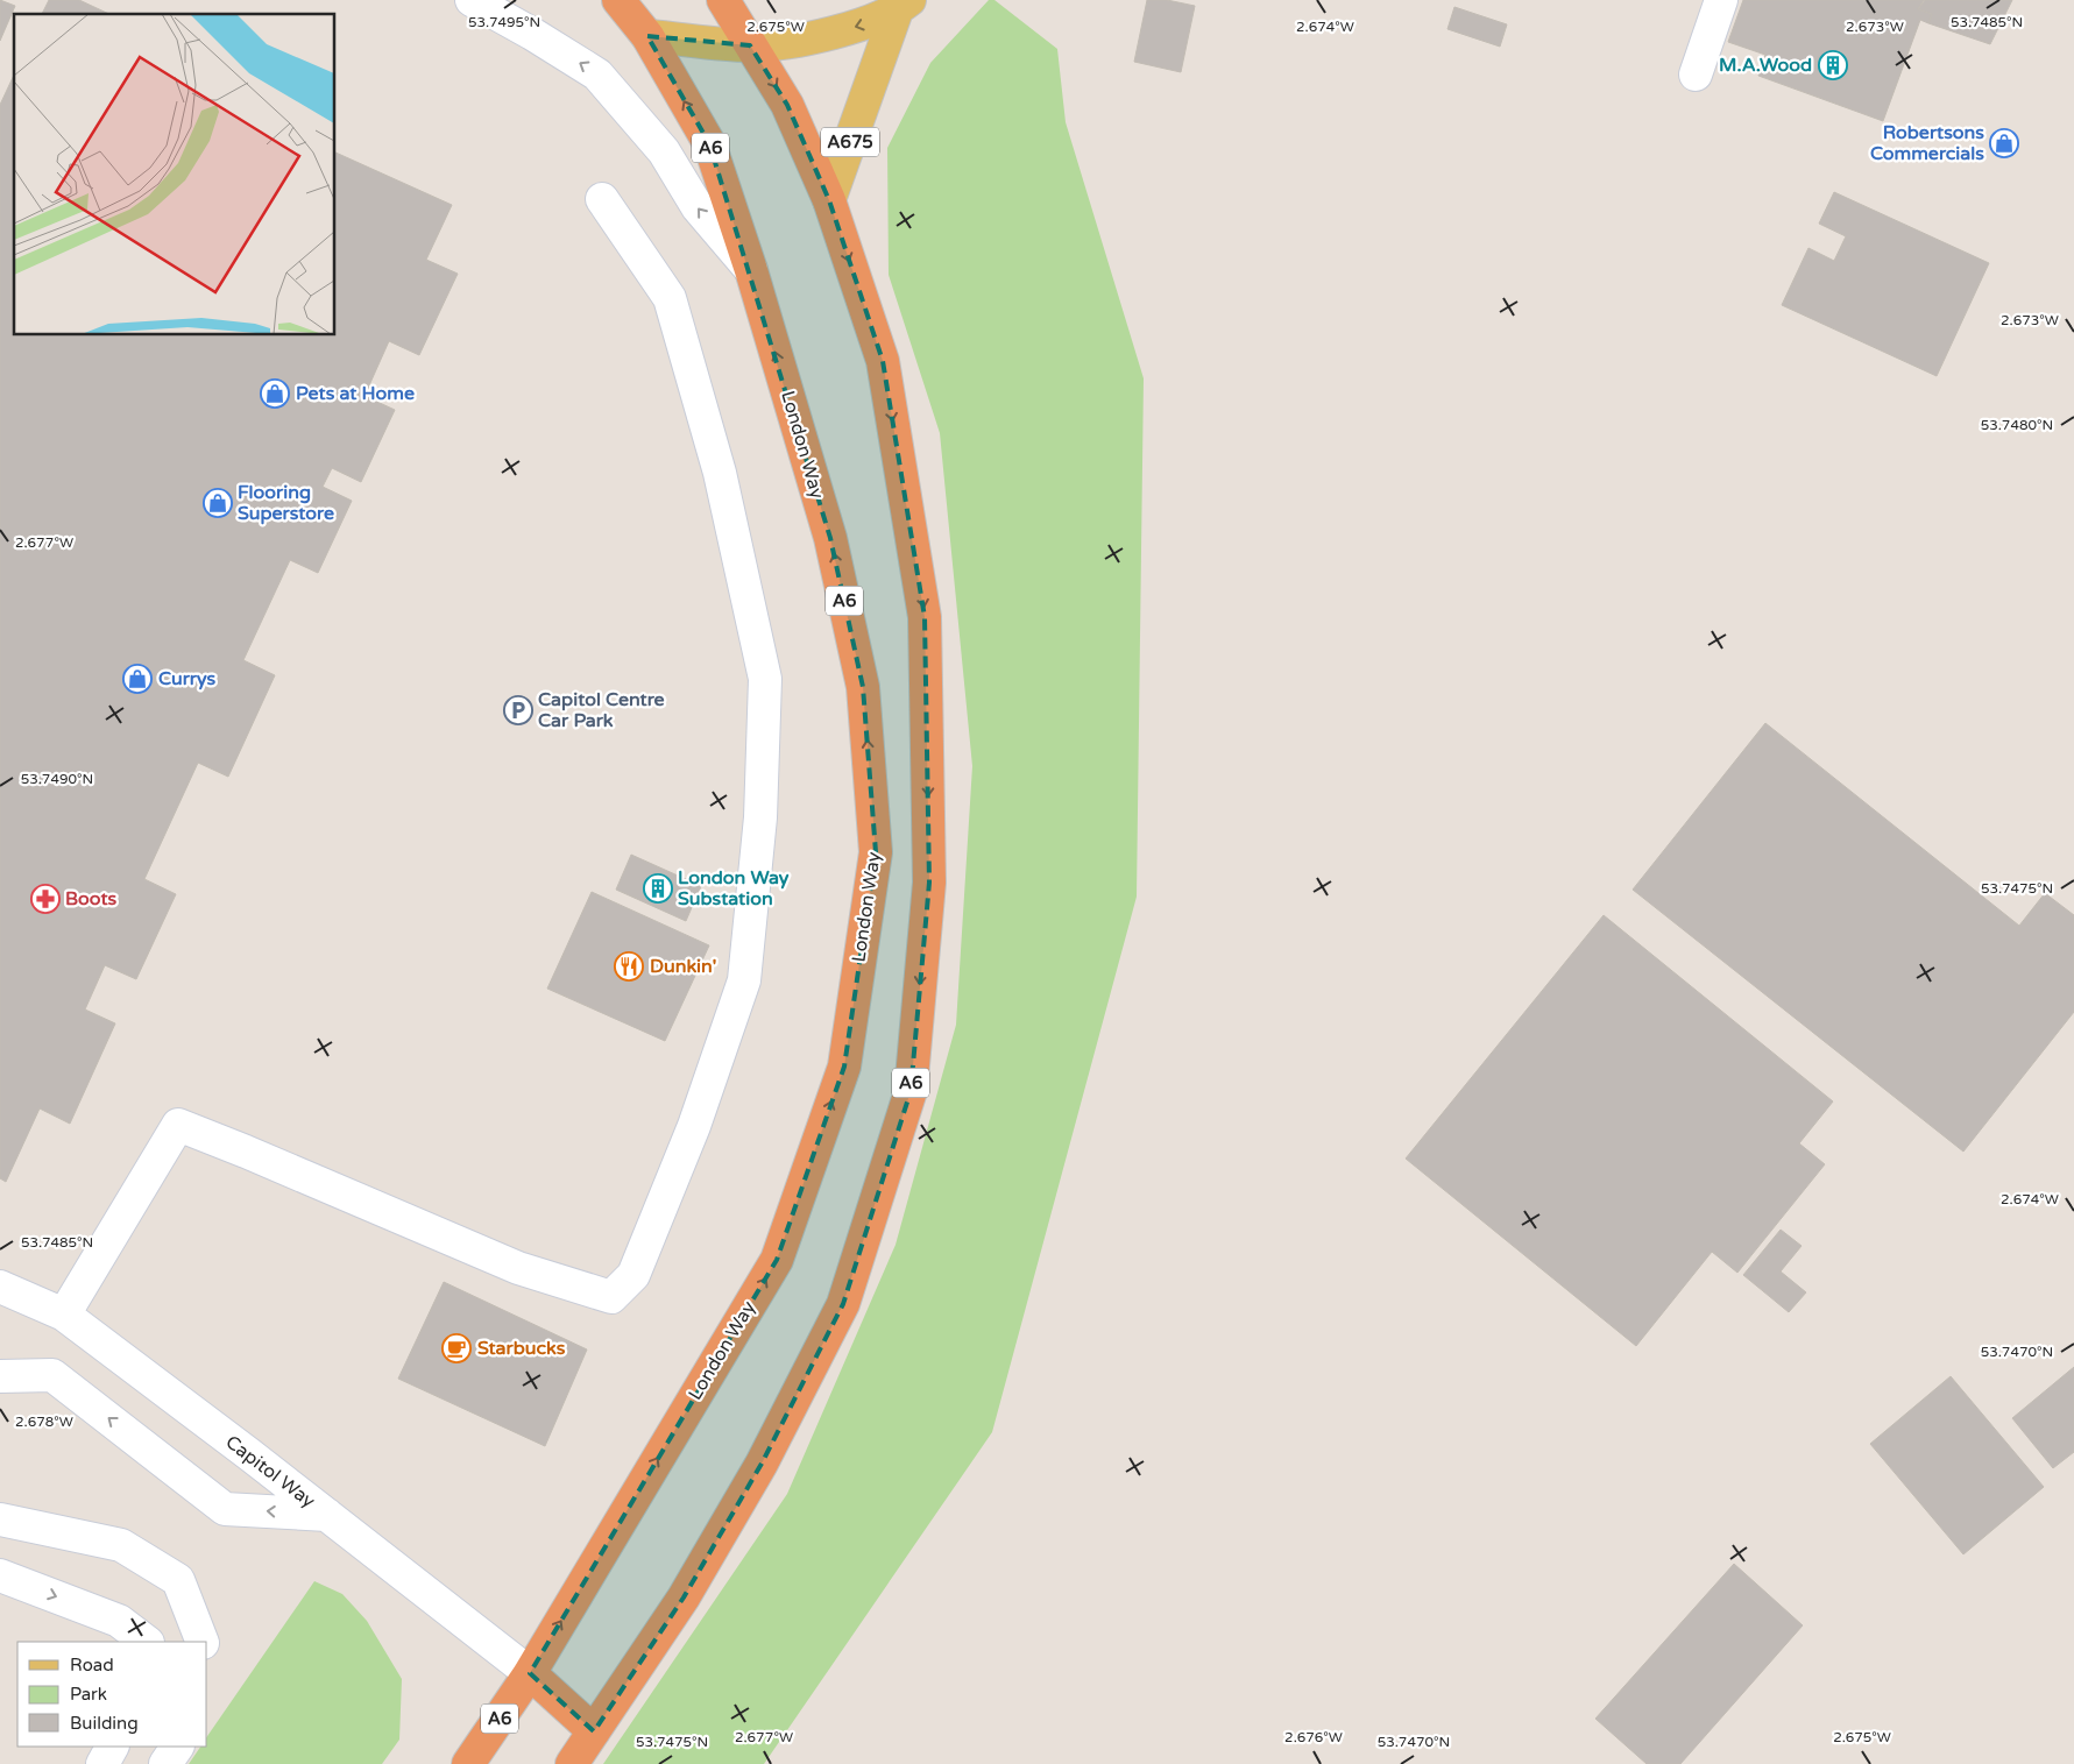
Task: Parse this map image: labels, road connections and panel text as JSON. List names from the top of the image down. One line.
{"streets":{"highway":["A6","London Way"],"main road":["A675"],"street":["Capitol Way"]},"crossings":[["A675","A6"],["A675","London Way"],["London Way","Capitol Way"]],"places":{"building":["M.A.Wood","London Way Substation"],"shop":["Robertsons Commercials","Pets at Home","Flooring Superstore","Currys"],"parking":["Capitol Centre Car Park"],"pharmacy":["Boots"],"restaurant":["Dunkin'"],"cafe":["Starbucks"]},"legend":["Road","Park","Building"],"coordinates":["53.7495°N","53.7485°N","2.675°W","2.674°W","2.673°W","53.7480°N","2.677°W","53.7490°N","53.7475°N","53.7470°N","2.678°W","2.676°W"]}
